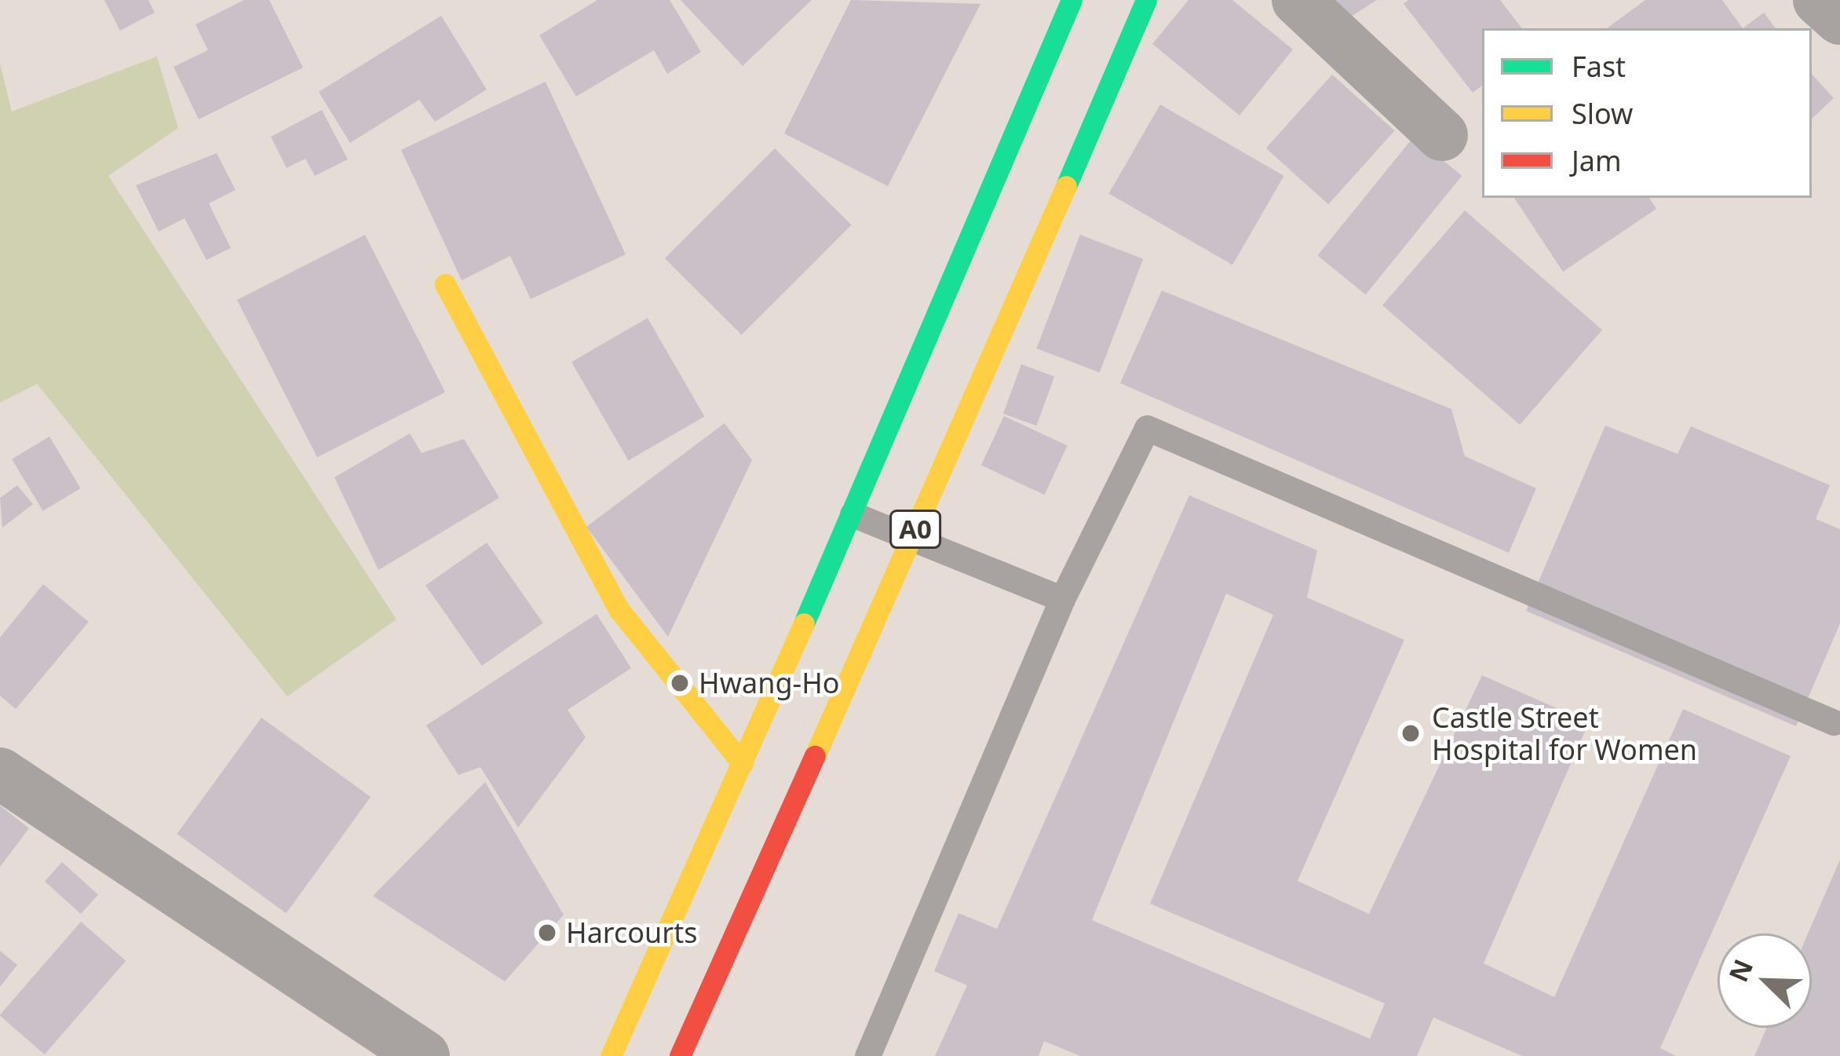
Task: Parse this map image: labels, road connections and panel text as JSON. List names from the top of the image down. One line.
{"streets":{"main road":["A0"]},"places":["Hwang-Ho","Castle Street Hospital for Women","Harcourts"],"legend":["Fast","Slow","Jam"],"north":"top left"}
